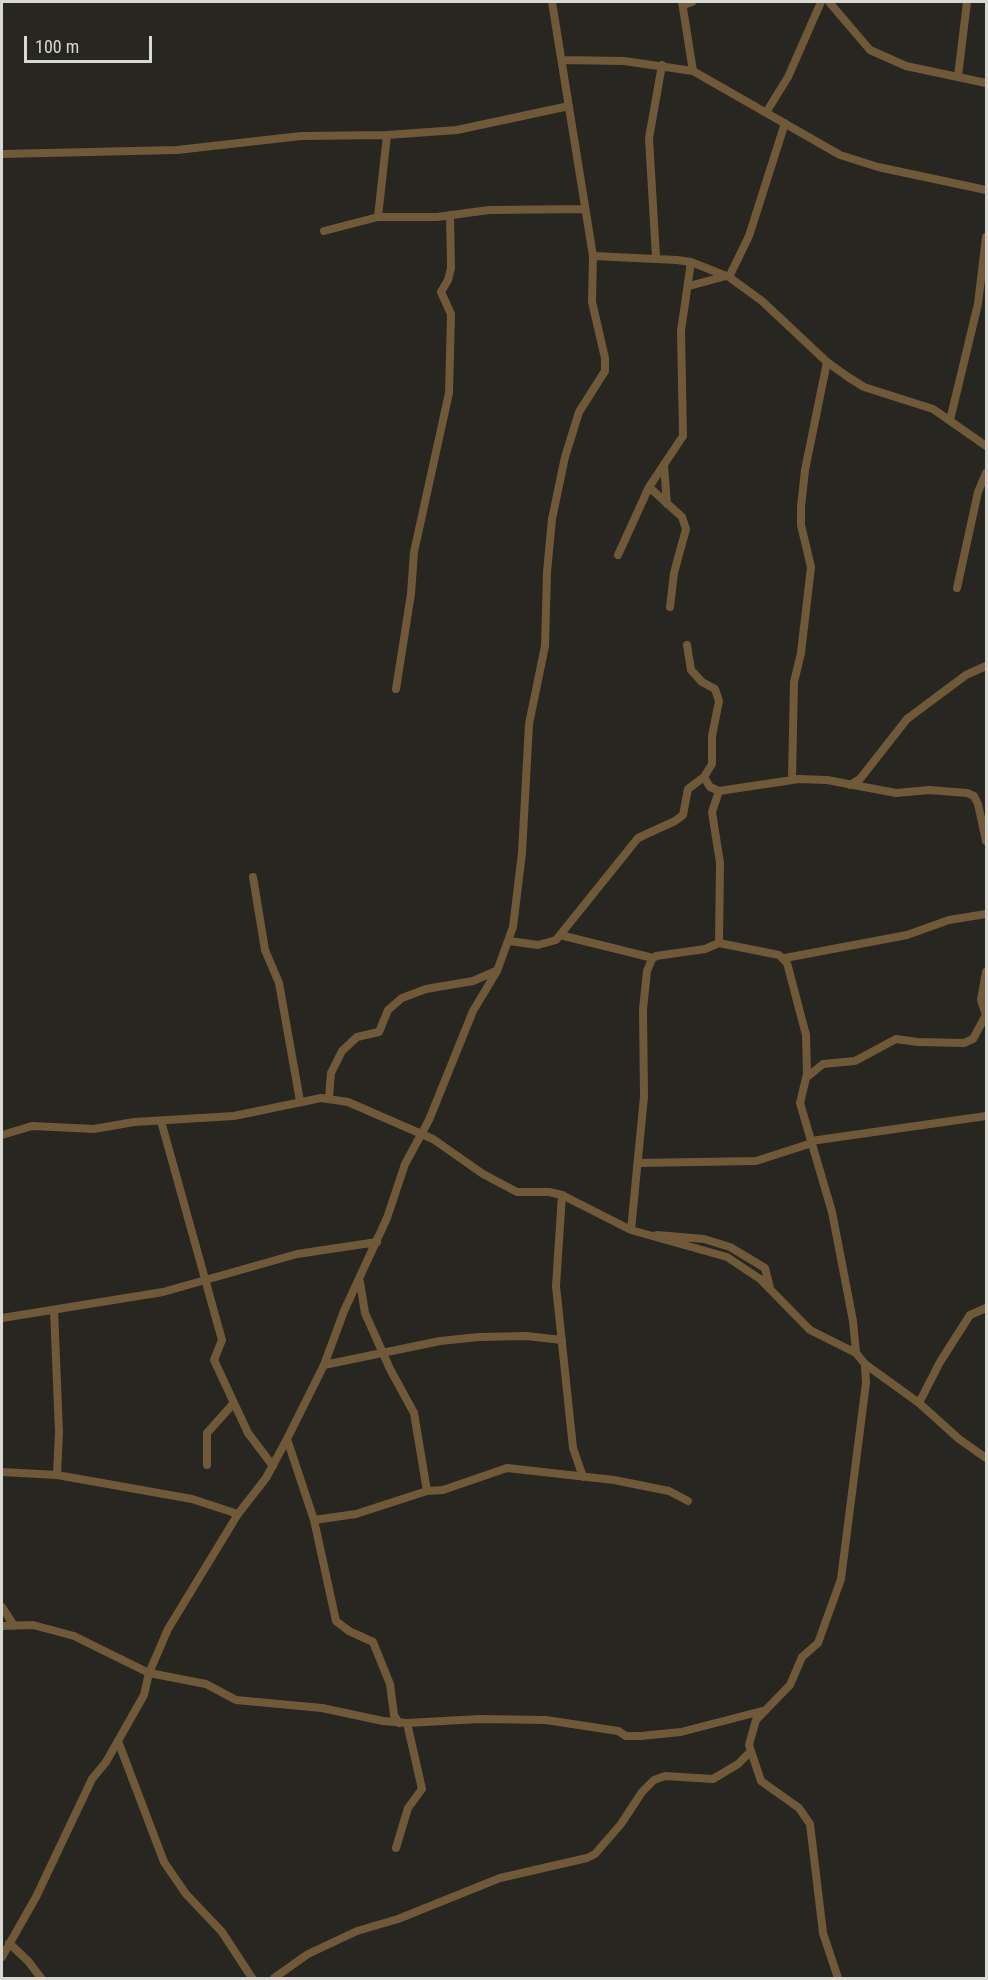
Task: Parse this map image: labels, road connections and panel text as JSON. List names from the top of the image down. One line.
{"scale_bar":"100 m"}
